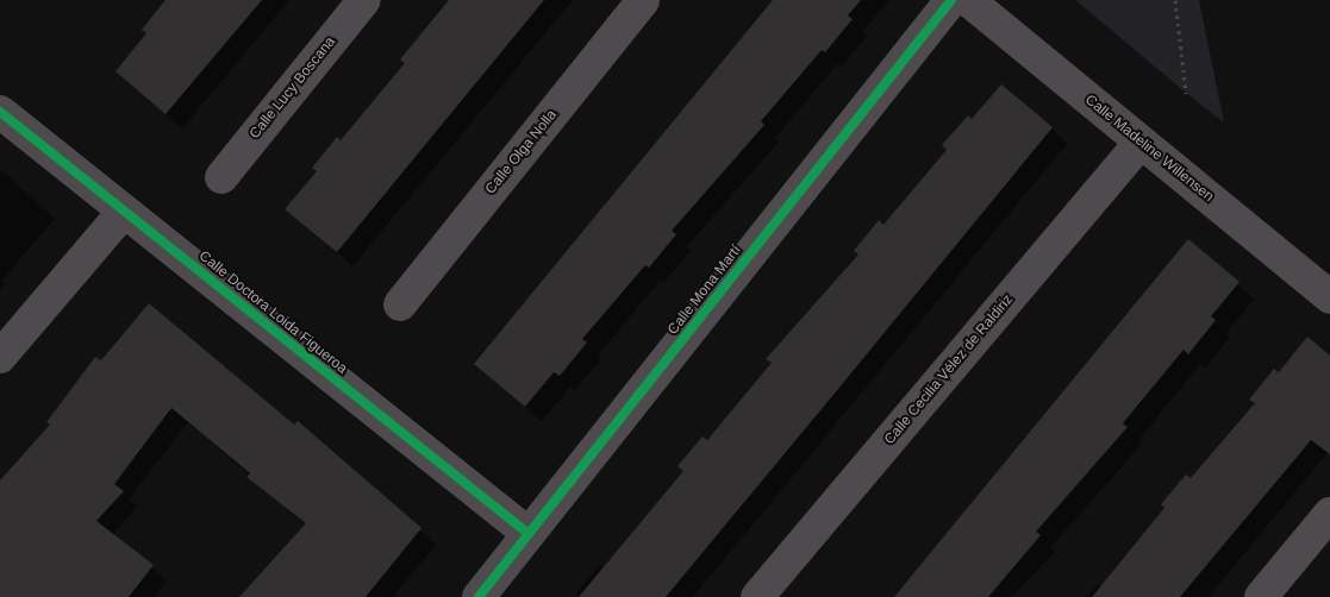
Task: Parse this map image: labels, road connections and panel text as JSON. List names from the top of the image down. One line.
{"streets":{"street":["Calle Lucy Boscana","Calle Madeline Willensen","Calle Olga Nolla","Calle Mona Martí","Calle Doctora Loida Figueroa","Calle Cecilia Vélez de Raldiriz"]},"crossings":[["Calle Madeline Willensen","Calle Cecilia Vélez de Raldiriz"],["Calle Mona Martí","Calle Doctora Loida Figueroa"]]}
